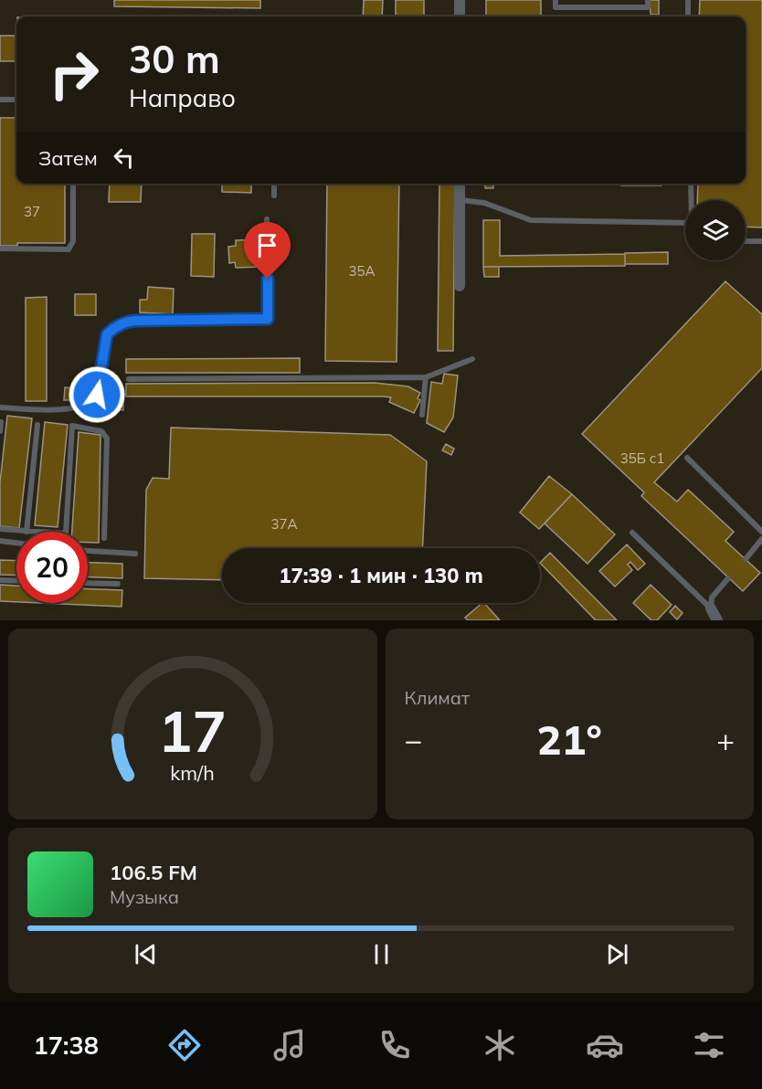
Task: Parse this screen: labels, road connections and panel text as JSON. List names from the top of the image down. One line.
{"house_numbers":["37","35А","35Б с1","37А"],"page":{"turn":["30 m","Направо"],"then":"Затем","limit":"20","trip":"17:39 · 1 мин · 130 m","tile":"Климат","heat":["−","21°","+"],"song":["106.5 FM","Музыка"],"tabs":"17:38","gauge":["17","km/h"]}}
